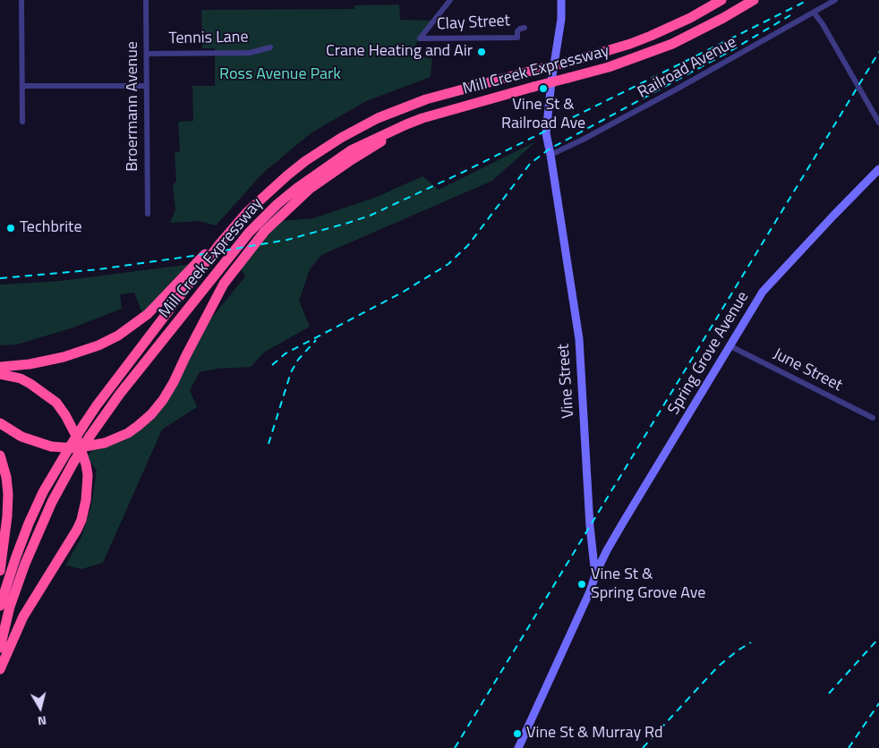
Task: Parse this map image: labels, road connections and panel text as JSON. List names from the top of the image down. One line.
{"streets":{"highway":["Mill Creek Expressway"],"main road":["Spring Grove Avenue","Vine Street"],"street":["Clay Street","Tennis Lane","Railroad Avenue","Broermann Avenue","June Street"]},"crossings":[["Tennis Lane","Broermann Avenue"],["Railroad Avenue","Vine Street"],["Spring Grove Avenue","June Street"],["Spring Grove Avenue","Vine Street"]],"parks":["Ross Avenue Park"],"places":["Crane Heating and Air","Vine St & Railroad Ave","Techbrite","Vine St & Spring Grove Ave","Vine St & Murray Rd"],"north":"bottom"}
